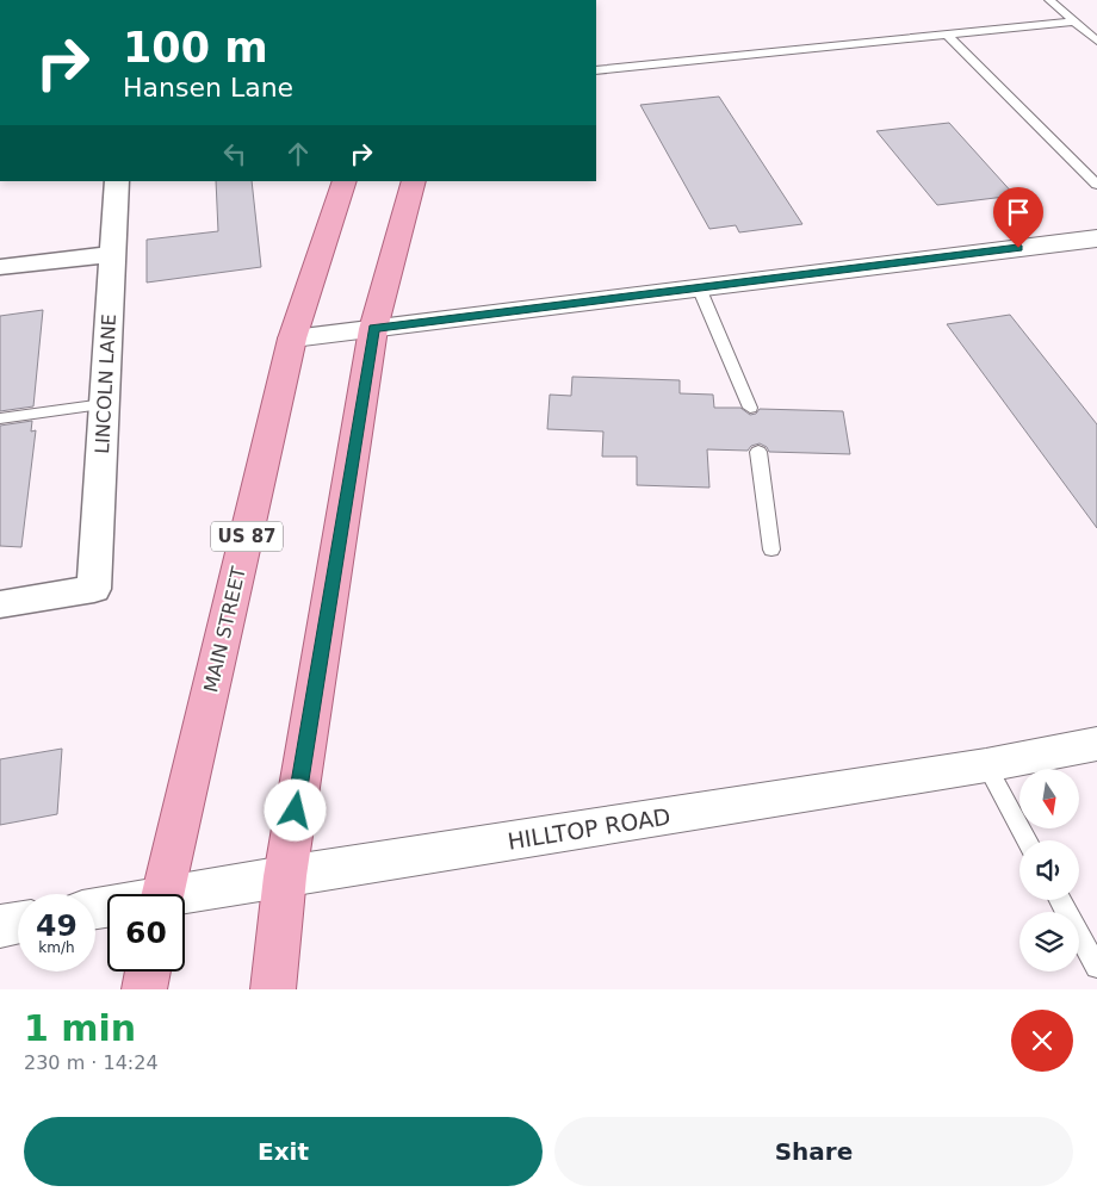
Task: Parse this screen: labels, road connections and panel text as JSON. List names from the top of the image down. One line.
{"streets":{"main road":["US 87","MAIN STREET"],"street":["LINCOLN LANE","HILLTOP ROAD"]},"north":"bottom","page":{"turn":["100 m","Hansen Lane"],"speed":"49 km/h","limit":"60","heading":["1 min","230 m · 14:24"],"buttons":["Exit","Share"]}}
